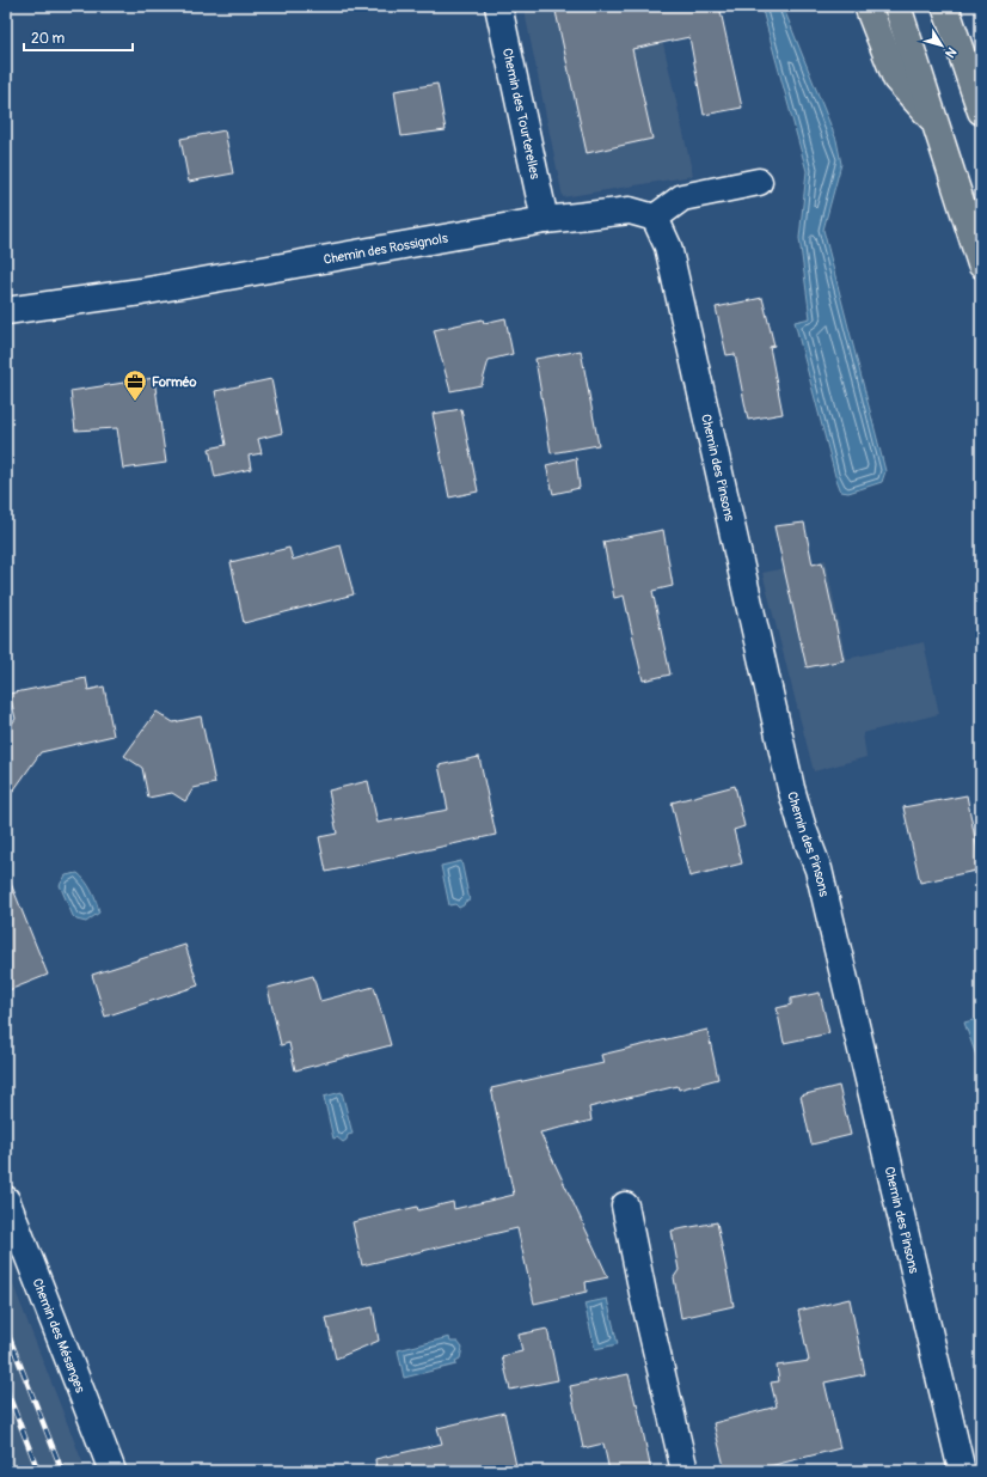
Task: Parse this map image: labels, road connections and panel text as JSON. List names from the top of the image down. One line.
{"streets":{"street":["Chemin des Tourterelles","Chemin des Rossignols","Chemin des Pinsons","Chemin des Mésanges"]},"crossings":[["Chemin des Tourterelles","Chemin des Rossignols"],["Chemin des Rossignols","Chemin des Pinsons"]],"places":{"office":["Forméo"]},"scale_bar":"20 m","north":"bottom right"}
